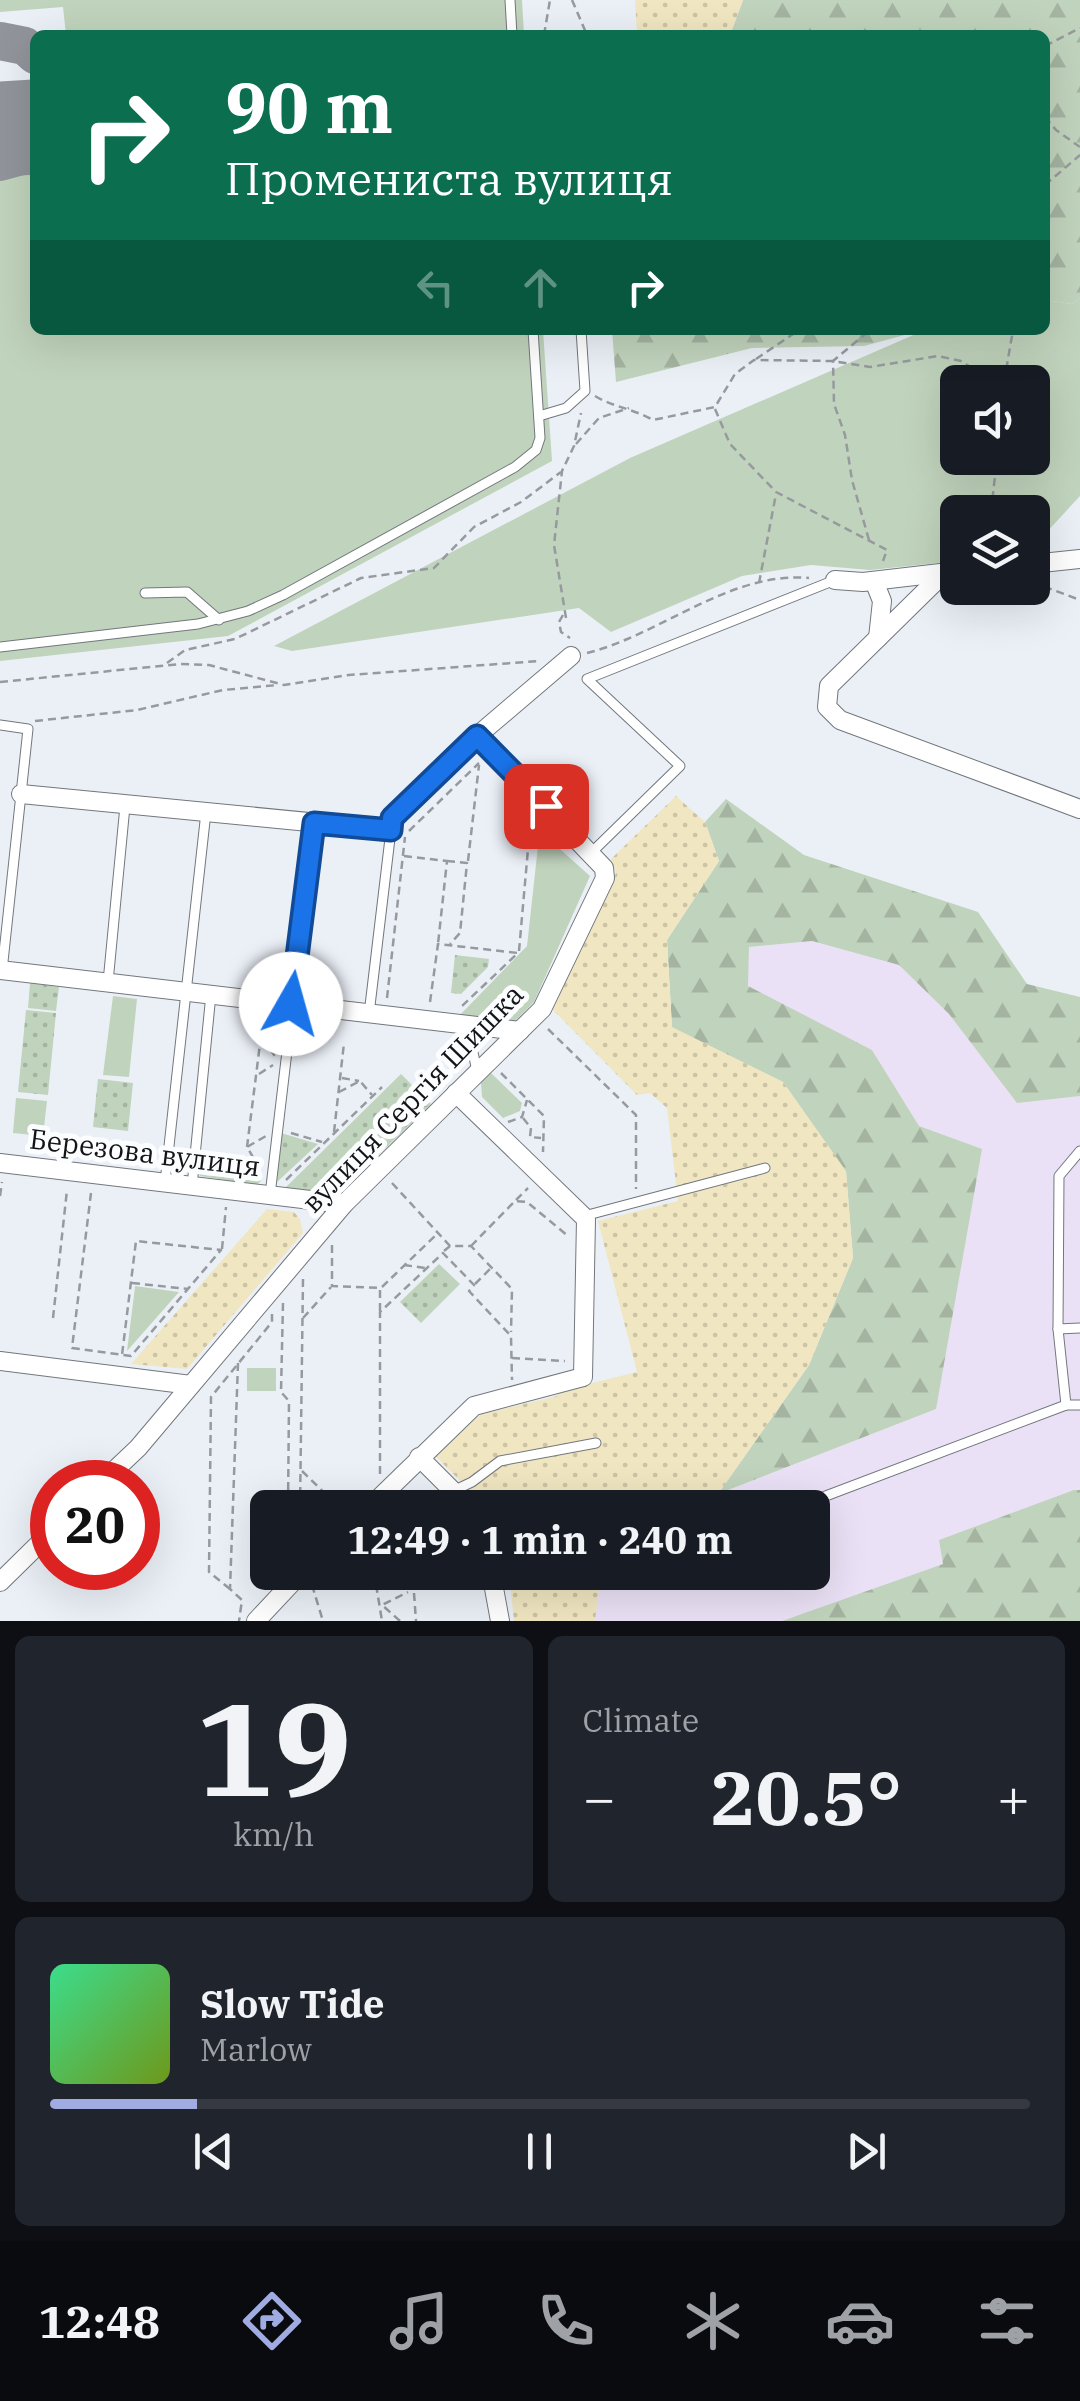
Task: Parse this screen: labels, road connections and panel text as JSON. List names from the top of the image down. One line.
{"streets":{"street":["вулиця Сергія Шишка","Березова вулиця"]},"crossings":[["вулиця Сергія Шишка","Березова вулиця"]],"page":{"turn":["90 m","Промениста вулиця"],"limit":"20","trip":"12:49 · 1 min · 240 m","tile":[["19","km/h"],"Climate"],"heat":["−","20.5°","+"],"song":["Slow Tide","Marlow"],"tabs":"12:48"}}
